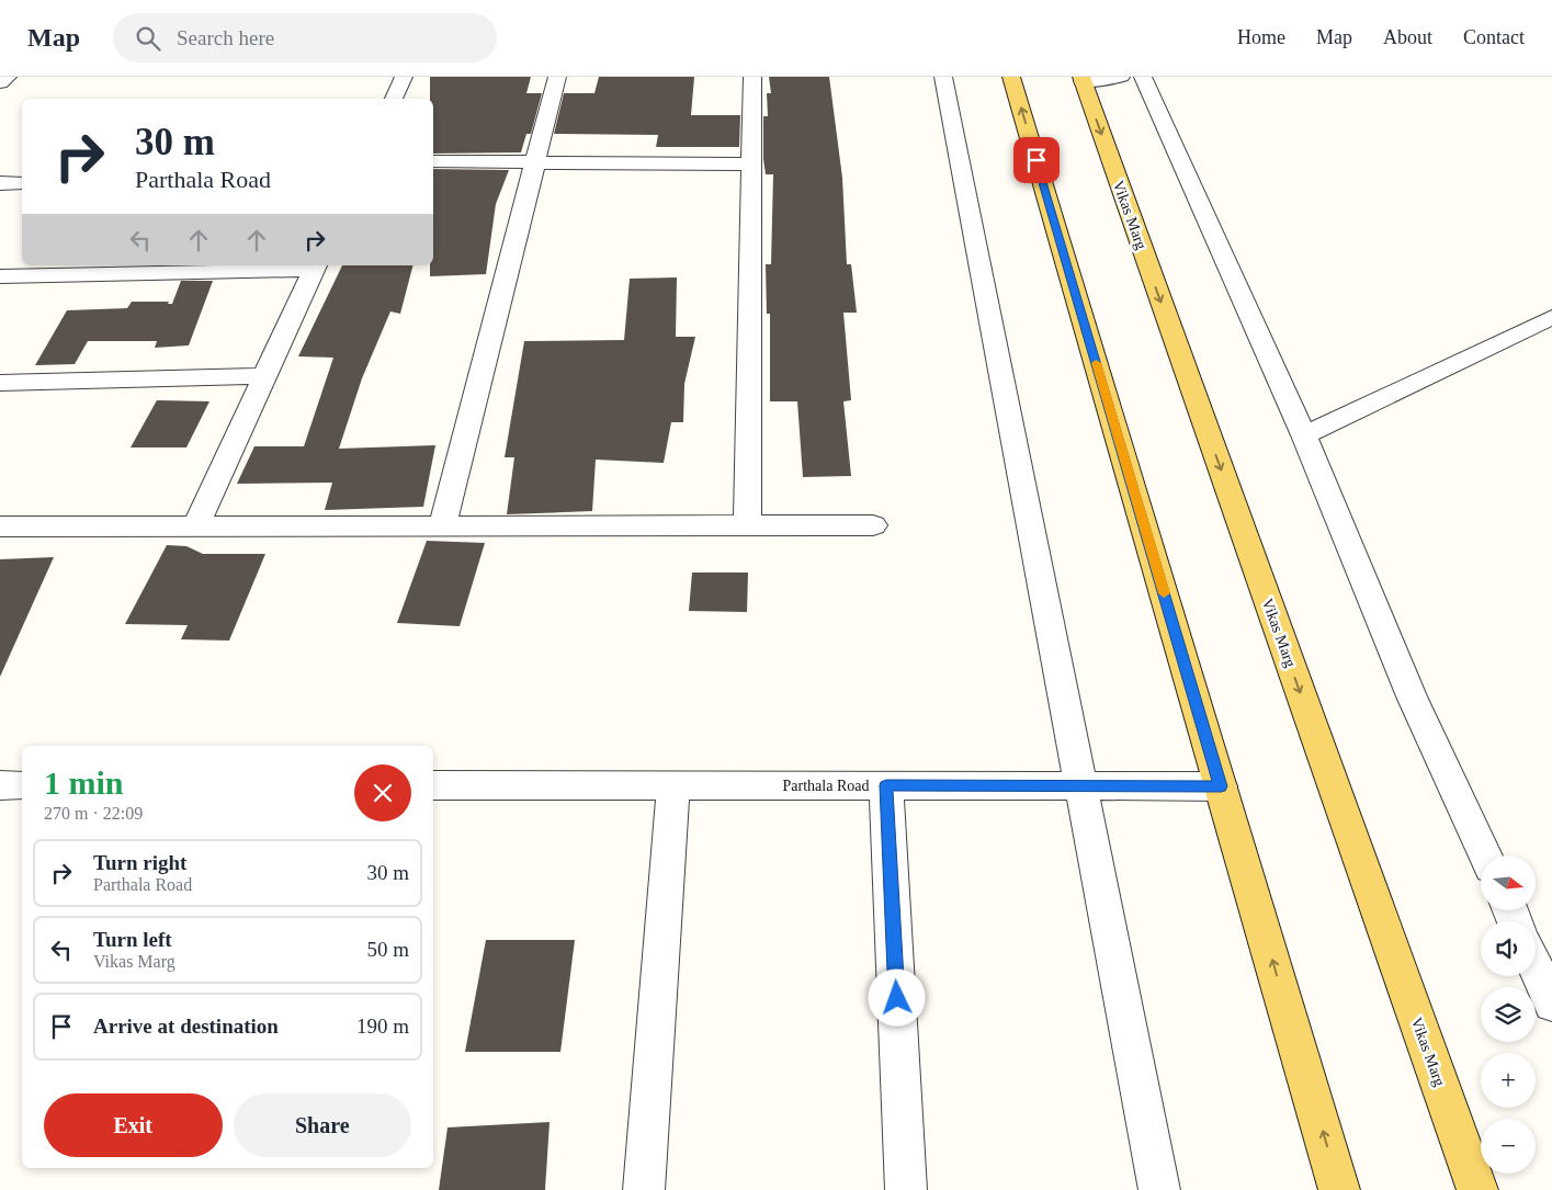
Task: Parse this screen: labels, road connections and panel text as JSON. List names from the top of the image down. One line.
{"streets":{"main road":["Vikas Marg"],"street":["Parthala Road"]},"north":"right","page":{"header":"Map","search":"Search here","nav":["Home","Map","About","Contact"],"turn":["30 m","Parthala Road"],"heading":["1 min","270 m · 22:09"],"list":[{"name":"Turn right","note":"Parthala Road","value":"30 m"},{"name":"Turn left","note":"Vikas Marg","value":"50 m"},{"name":"Arrive at destination","value":"190 m"}],"map_buttons":["+","−"],"buttons":["Exit","Share"]}}
